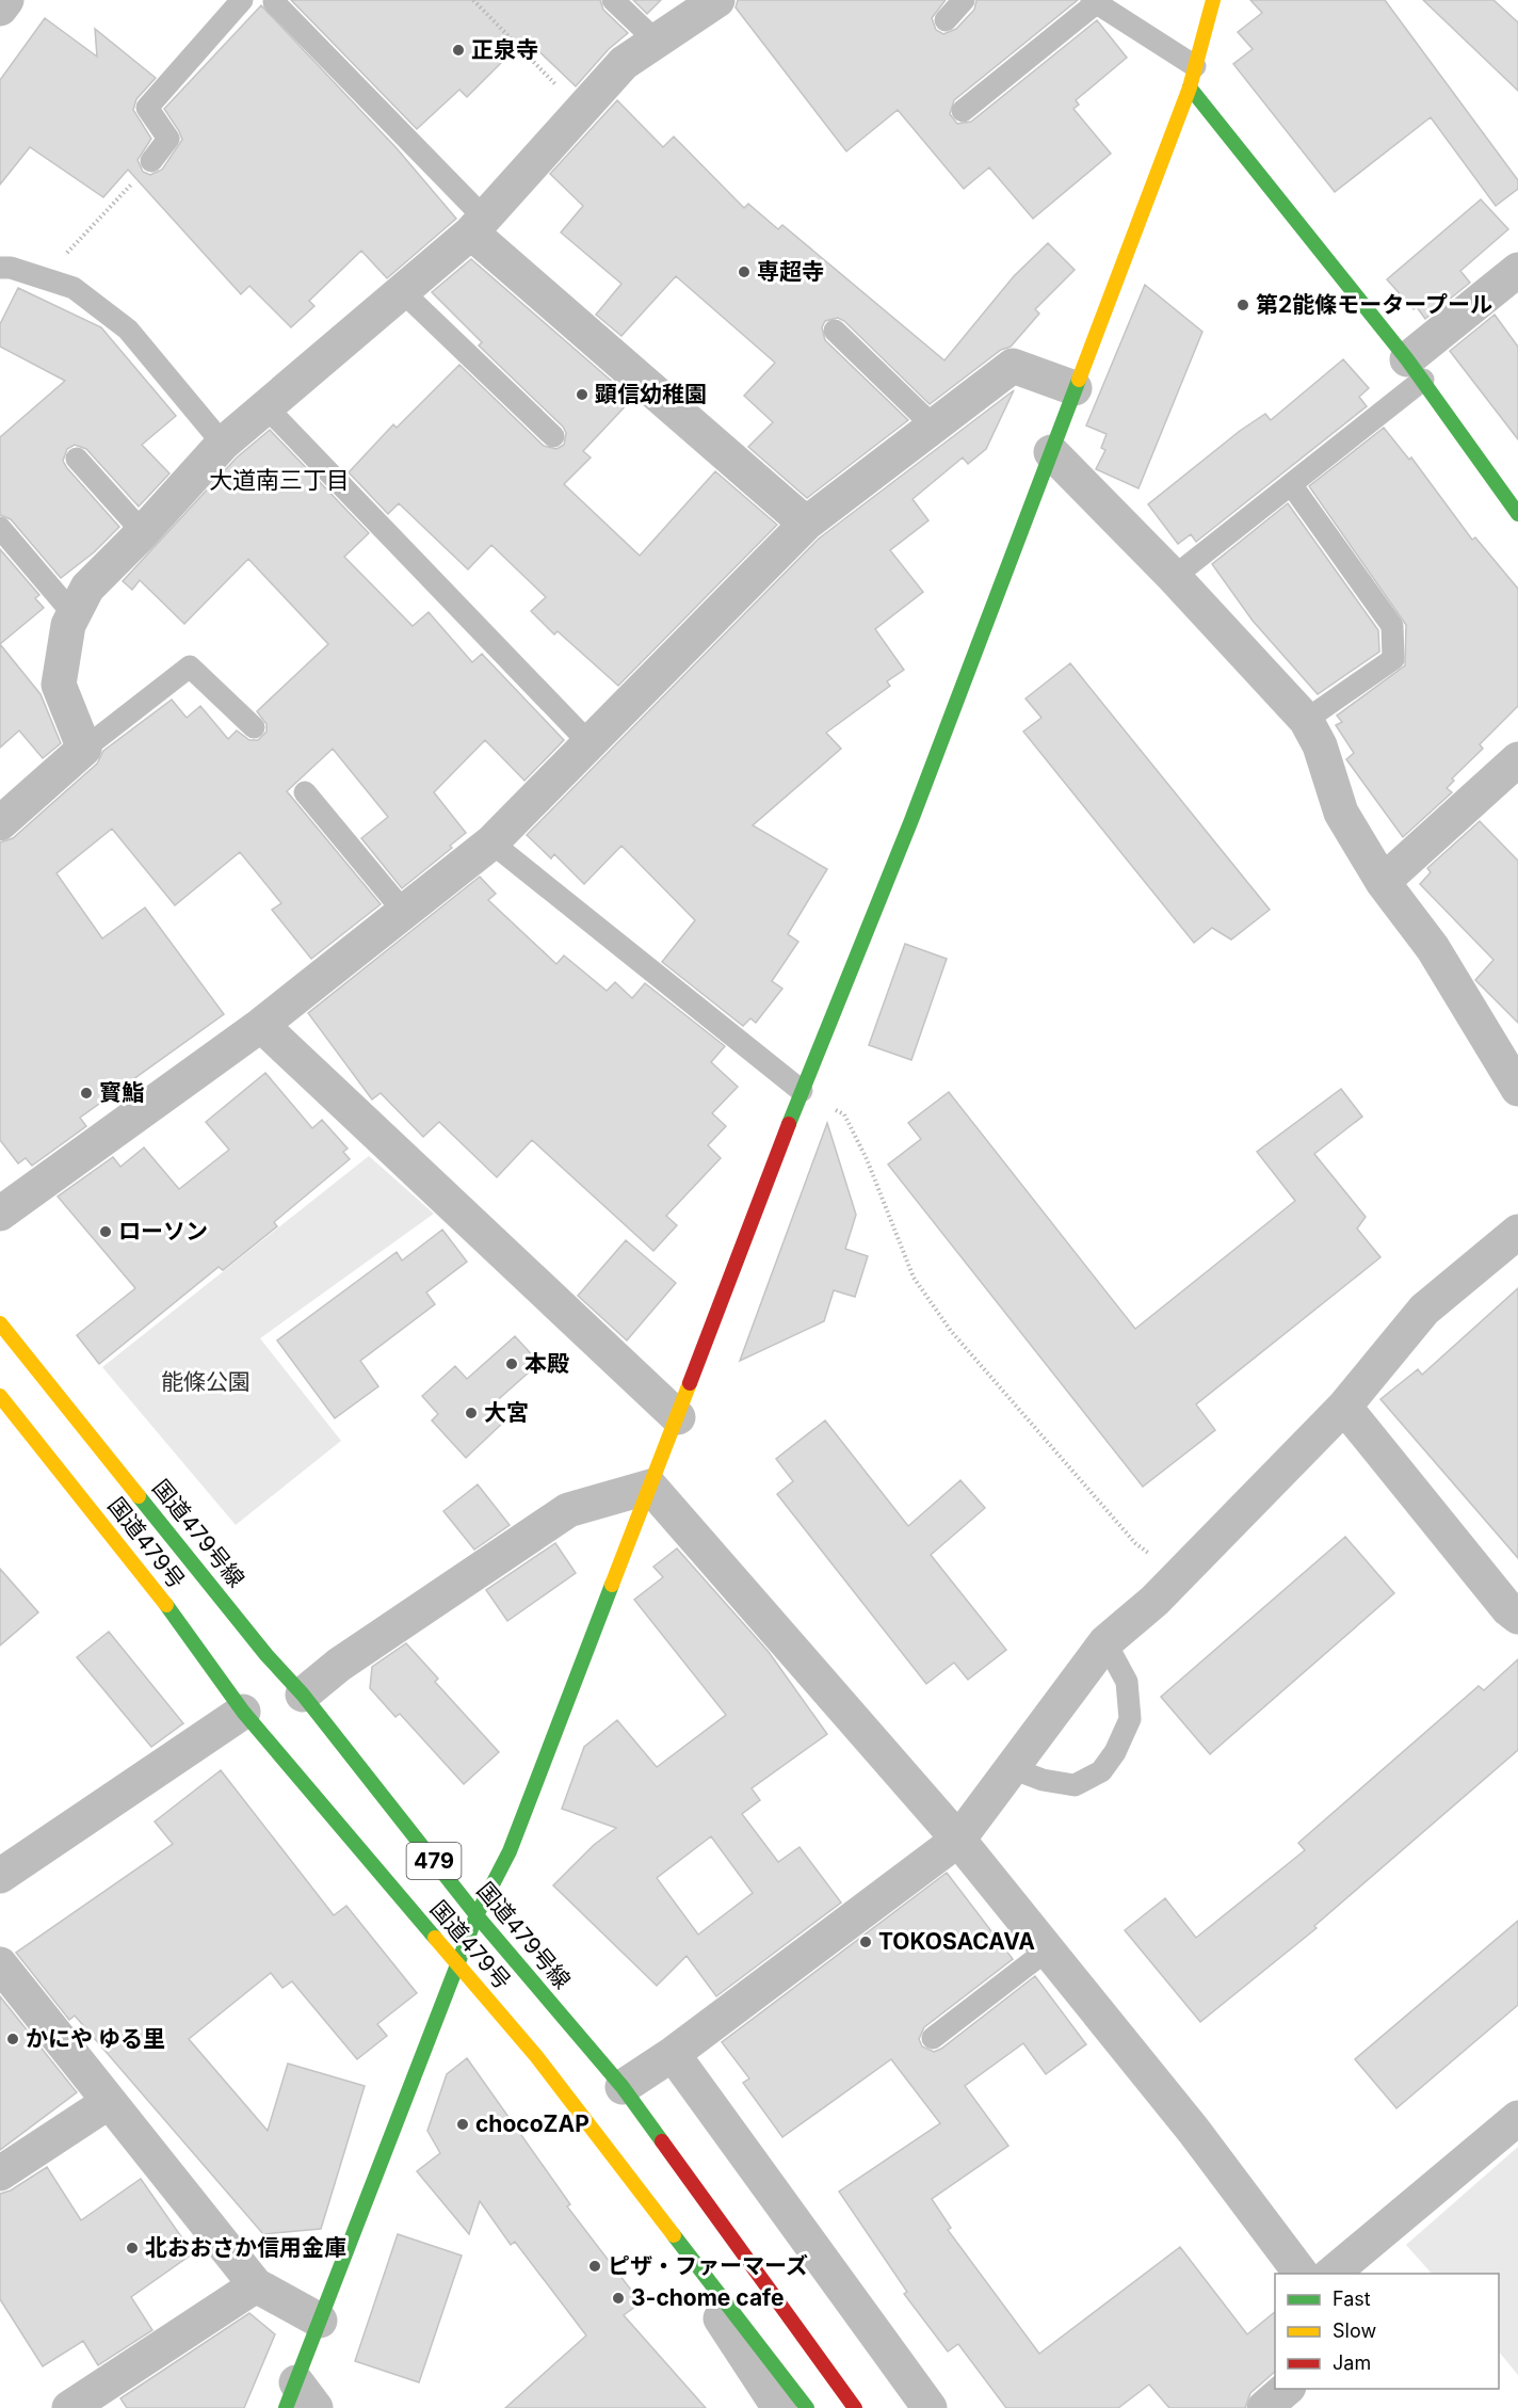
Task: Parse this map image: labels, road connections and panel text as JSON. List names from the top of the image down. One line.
{"streets":{"main road":["国道479号線","国道479号","479"]},"districts":["大道南三丁目"],"parks":["能條公園"],"places":["正泉寺","専超寺","第2能條モータープール","顕信幼稚園","寳鮨","ローソン","本殿","大宮","TOKOSACAVA","かにや ゆる里","chocoZAP","北おおさか信用金庫","ピザ・ファーマーズ","3-chome cafe"],"legend":["Fast","Slow","Jam"]}
